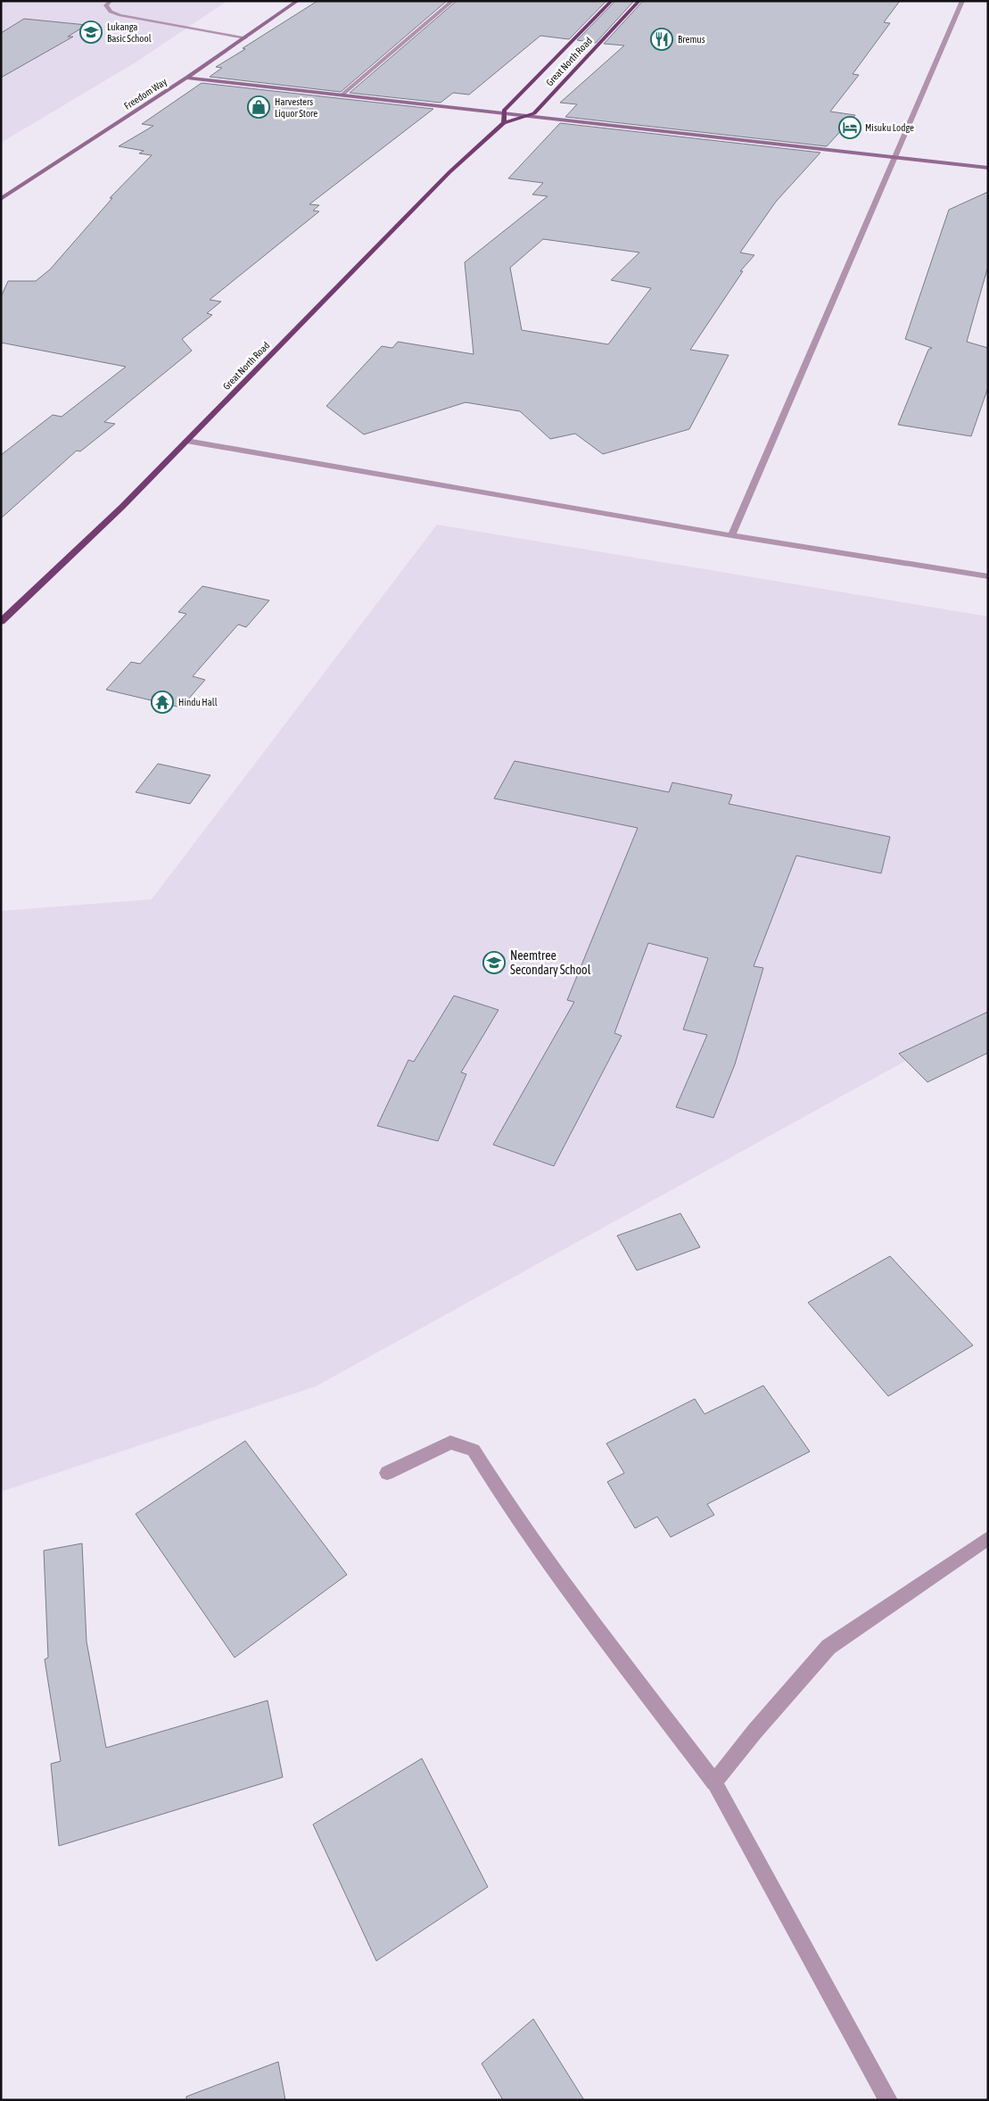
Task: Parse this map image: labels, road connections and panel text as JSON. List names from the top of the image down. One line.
{"streets":{"highway":["Great North Road"],"main road":["Freedom Way"]},"places":{"school or university":["Lukanga Basic School","Neemtree Secondary School"],"restaurant":["Bremus"],"shop":["Harvesters Liquor Store"],"hotel":["Misuku Lodge"],"temple":["Hindu Hall"]}}
